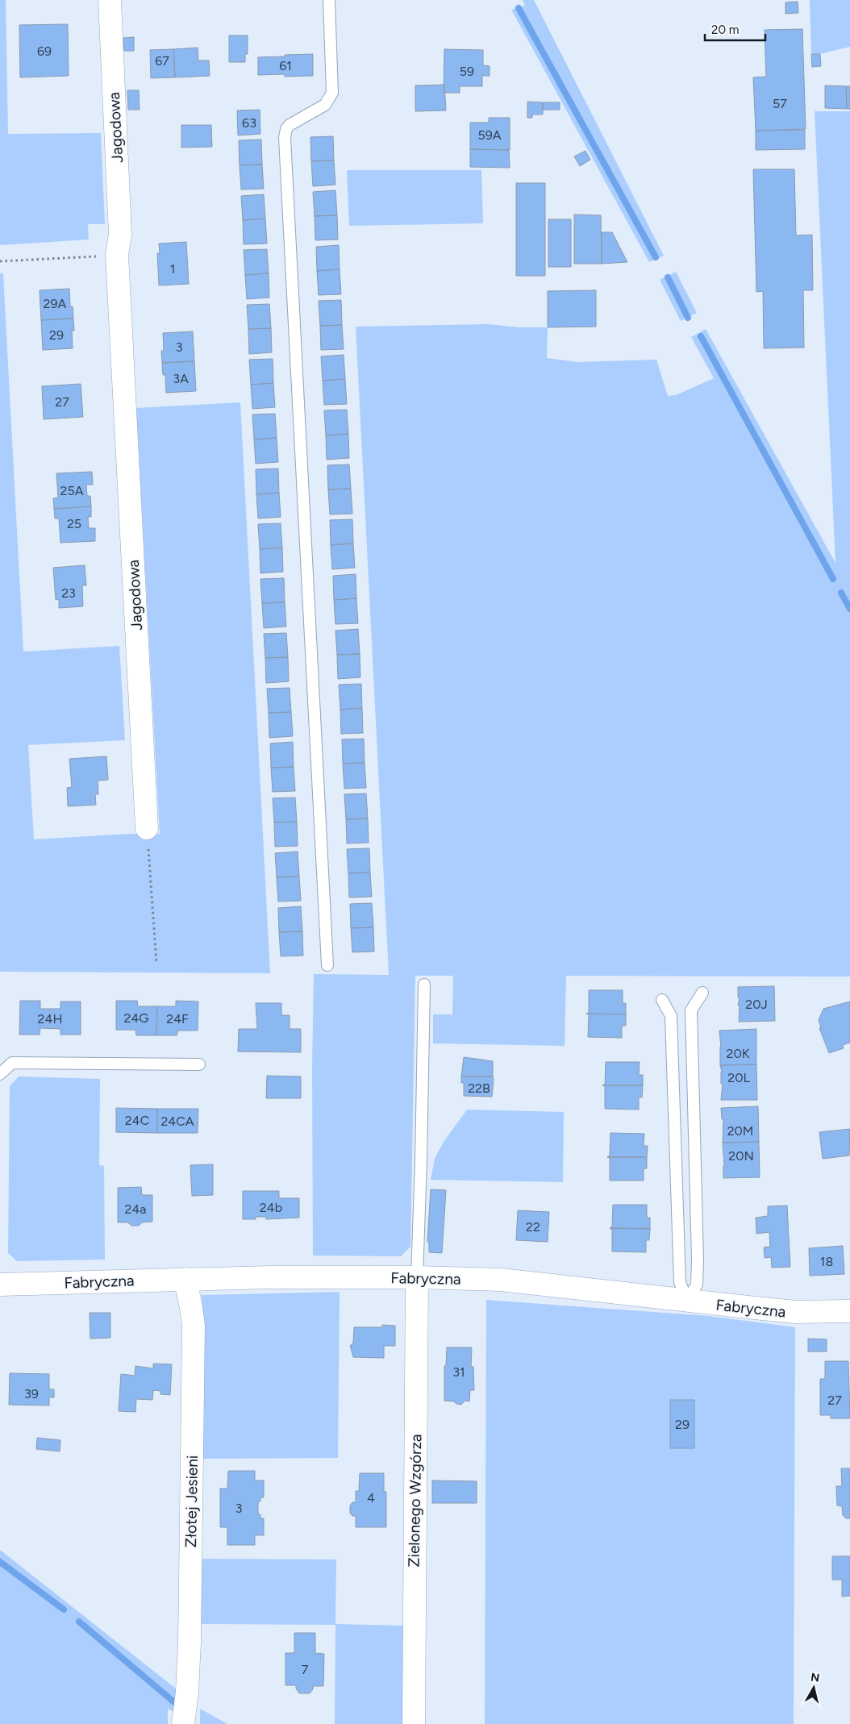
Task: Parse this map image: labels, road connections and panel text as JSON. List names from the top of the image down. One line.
{"streets":{"street":["Jagodowa","Fabryczna","Zielonego Wzgórza","Złotej Jesieni"]},"crossings":[["Fabryczna","Zielonego Wzgórza"],["Fabryczna","Złotej Jesieni"]],"house_numbers":["69","67","61","59","57","63","59A","1","29A","29","3","3A","27","25A","25","23","20J","24G","24H","24F","20K","20L","22B","24C","24CA","20M","20N","24b","24a","22","18","31","39","27","29","4","3","7"],"scale_bar":"20 m","north":"top"}
